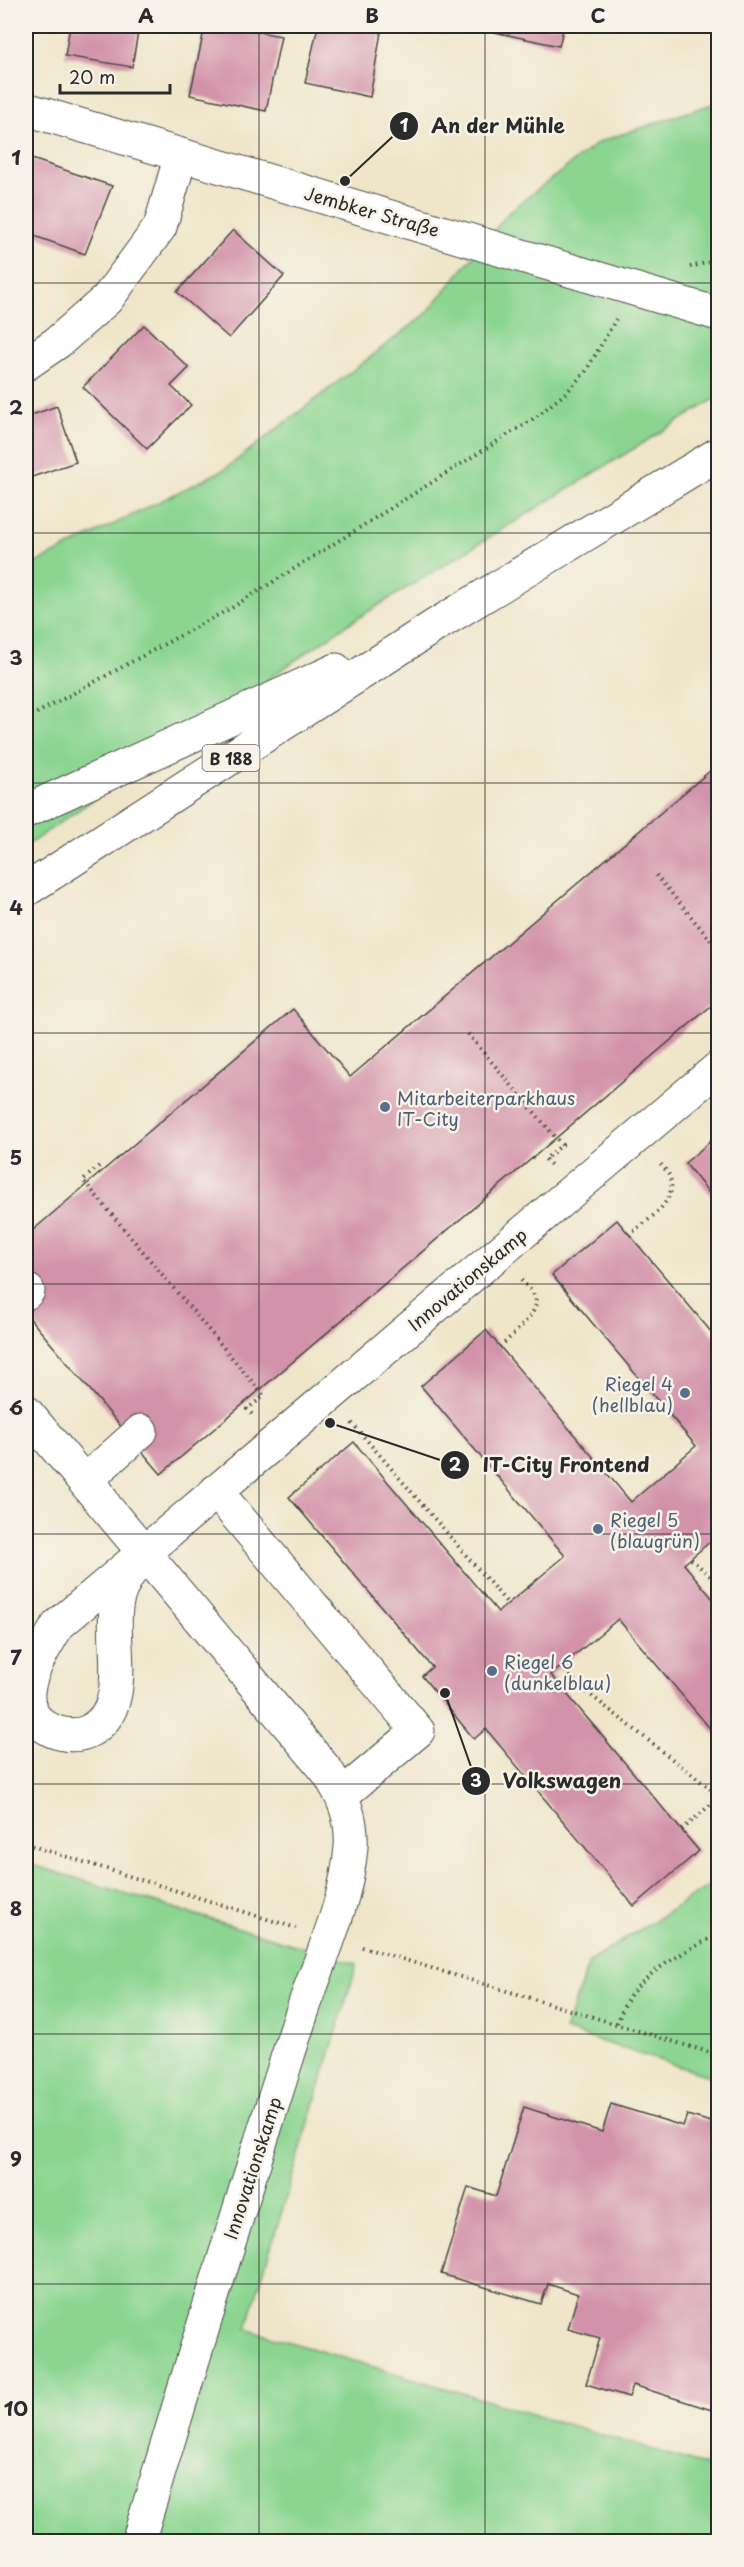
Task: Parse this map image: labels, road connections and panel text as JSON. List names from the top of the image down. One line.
{"streets":{"street":["Jembker Straße","B 188","Innovationskamp"]},"places":["An der Mühle","Mitarbeiterparkhaus IT-City","Riegel 4 (hellblau)","IT-City Frontend","Riegel 5 (blaugrün)","Riegel 6 (dunkelblau)","Volkswagen"],"scale_bar":"20 m","grid":{"columns":["A","B","C"],"rows":["1","2","3","4","5","6","7","8","9","10"]}}
